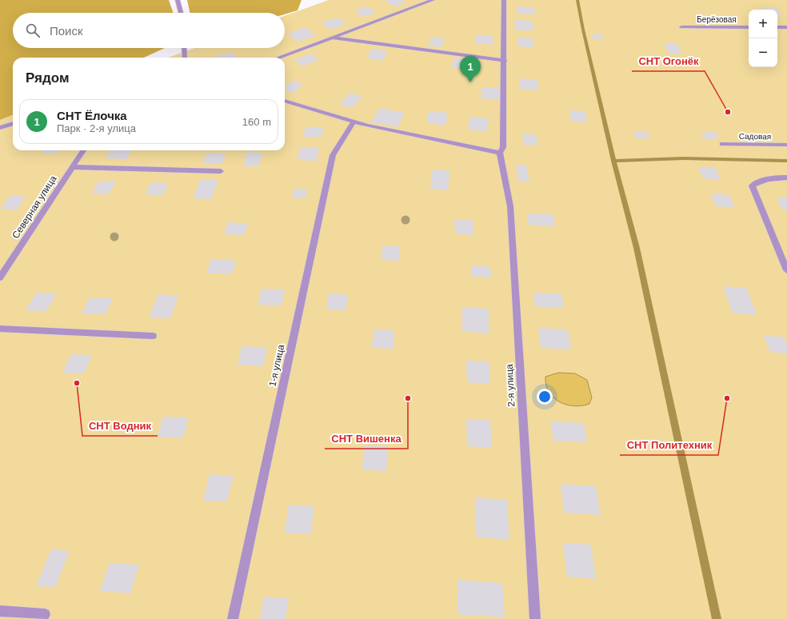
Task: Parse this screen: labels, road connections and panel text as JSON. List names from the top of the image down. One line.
{"streets":{"street":["Берёзовая","Садовая","Северная улица","1-я улица","2-я улица"]},"places":["СНТ Огонёк","СНТ Водник","СНТ Вишенка","СНТ Политехник"],"page":{"map_buttons":["+","−"],"search":"Поиск","pins":"1","heading":"Рядом","list":[{"mark":"1","name":"СНТ Ёлочка","note":"Парк · 2-я улица","value":"160 m"}]}}
